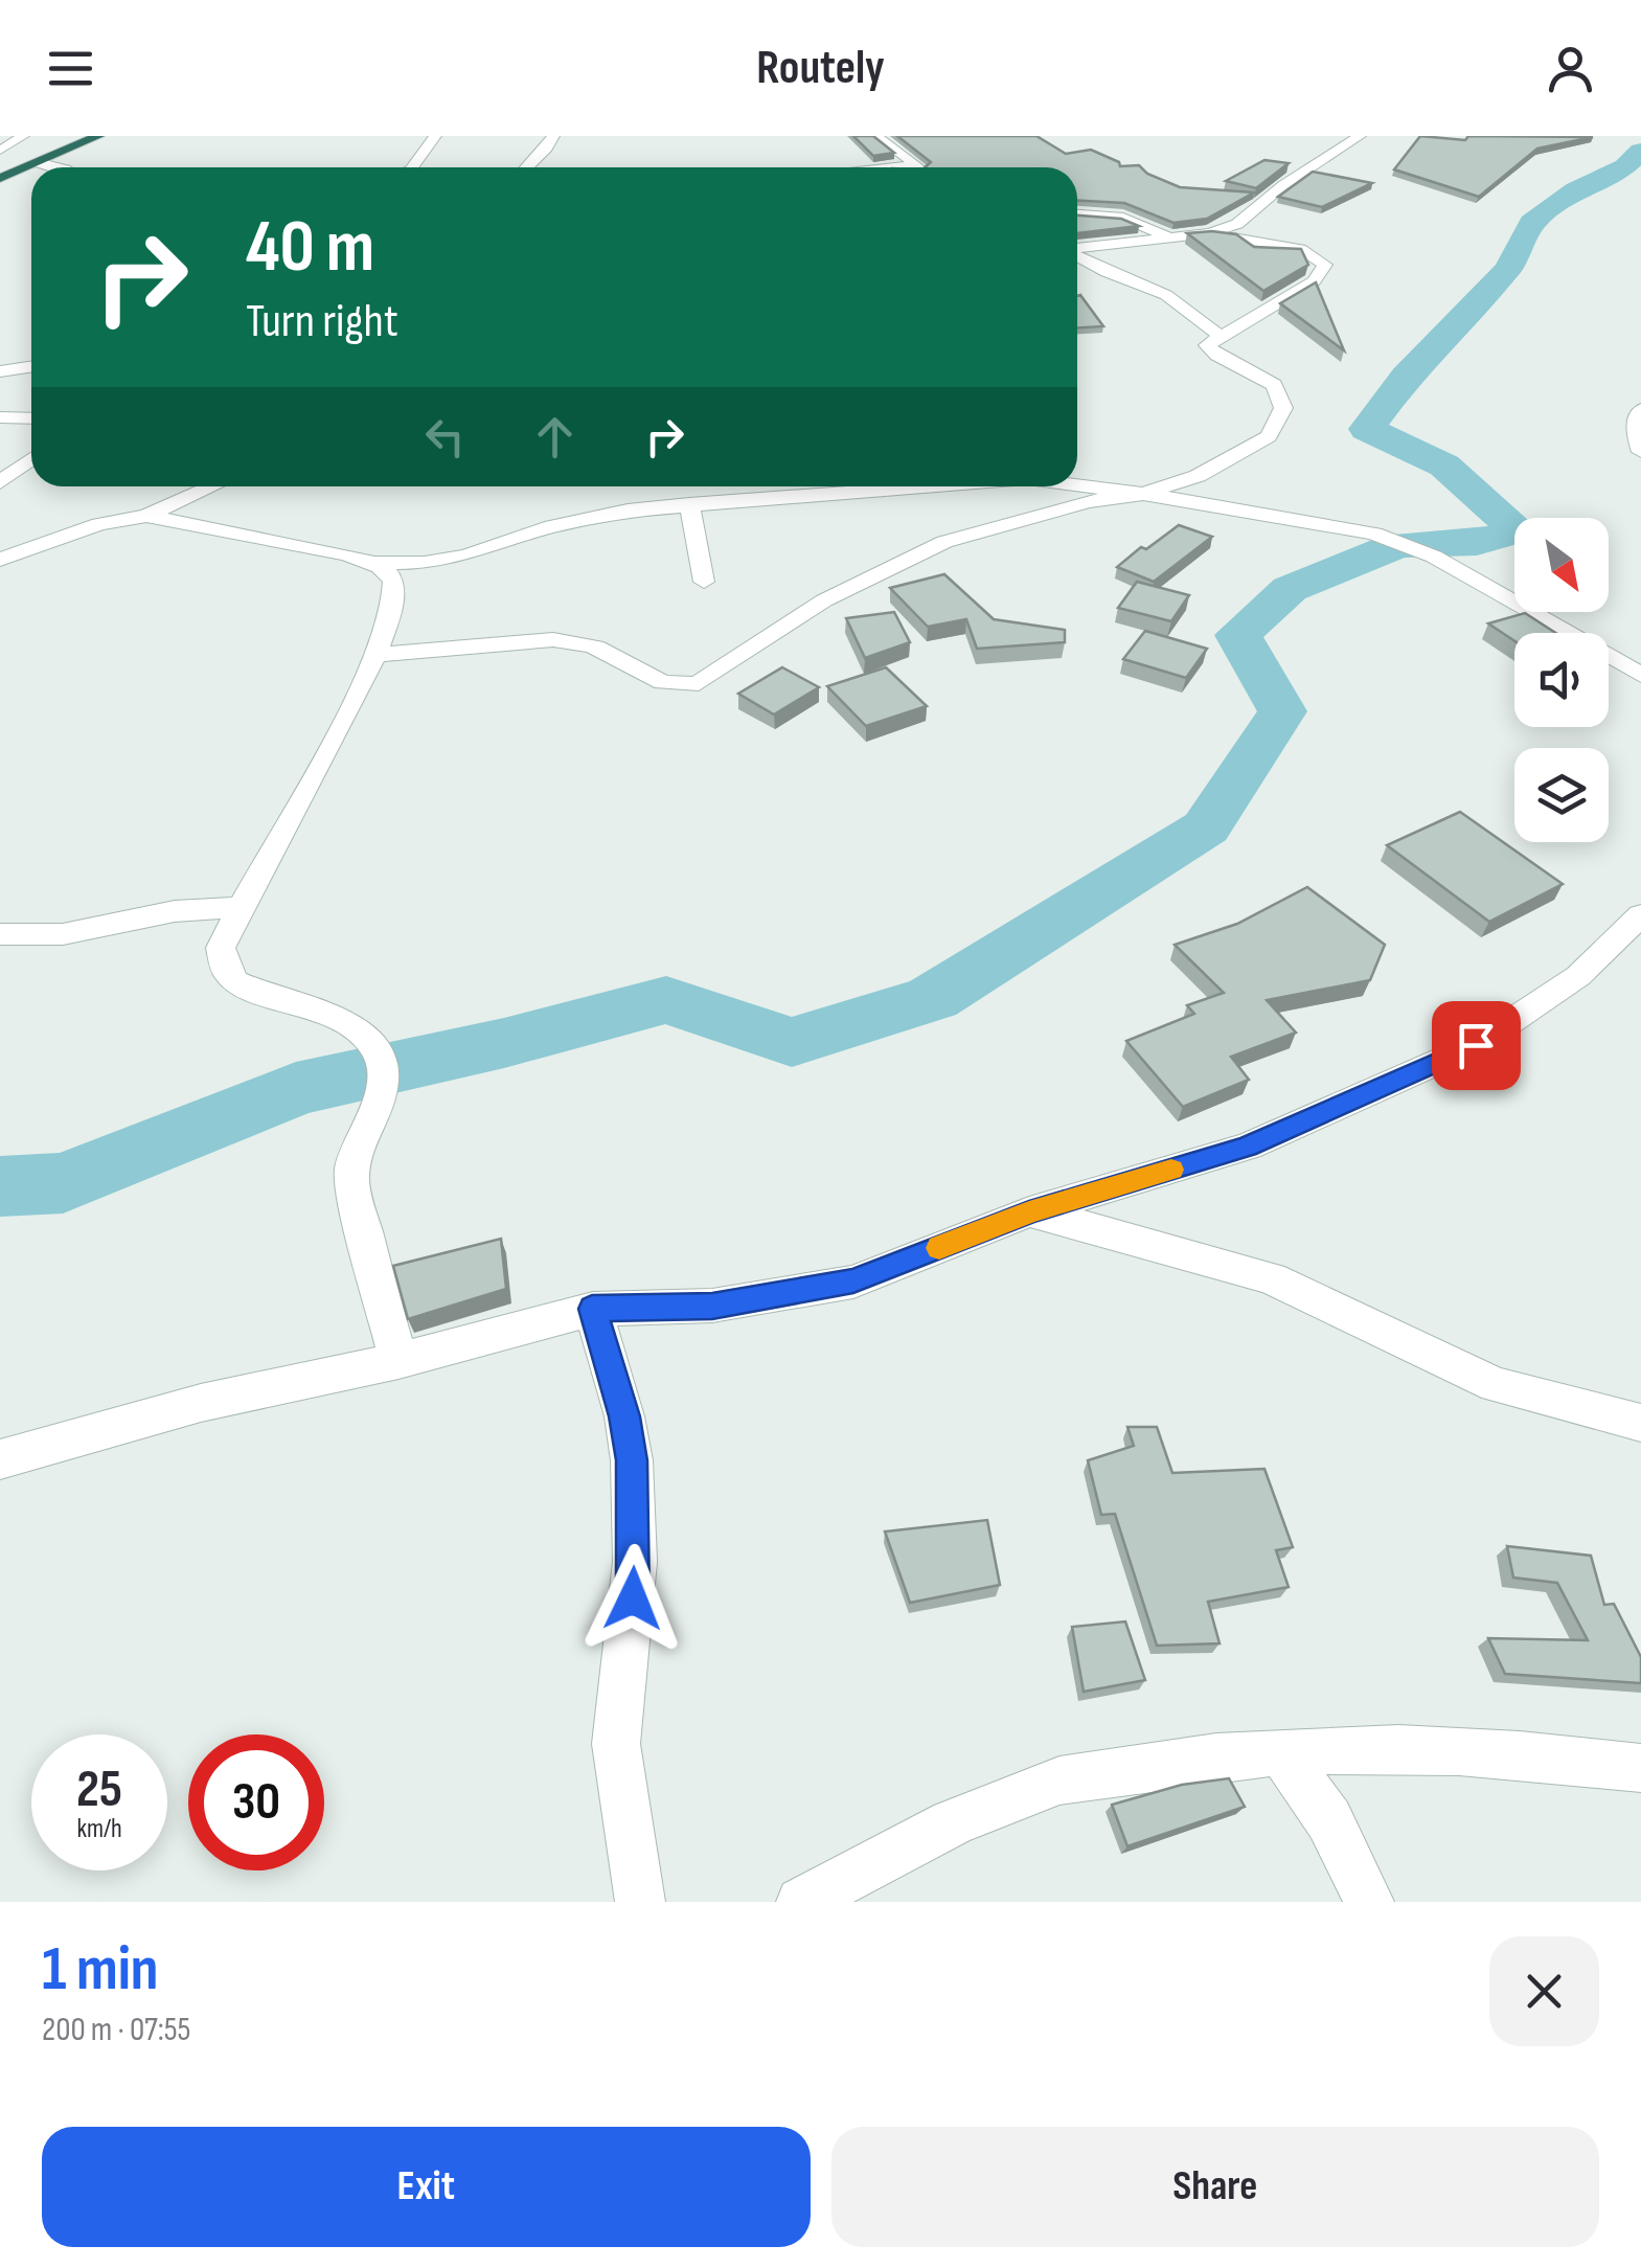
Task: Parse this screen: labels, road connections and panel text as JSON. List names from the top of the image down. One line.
{"north":"bottom right","page":{"header":"Routely","turn":["40 m","Turn right"],"speed":"25 km/h","limit":"30","heading":["1 min","200 m · 07:55"],"buttons":["Exit","Share"]}}
